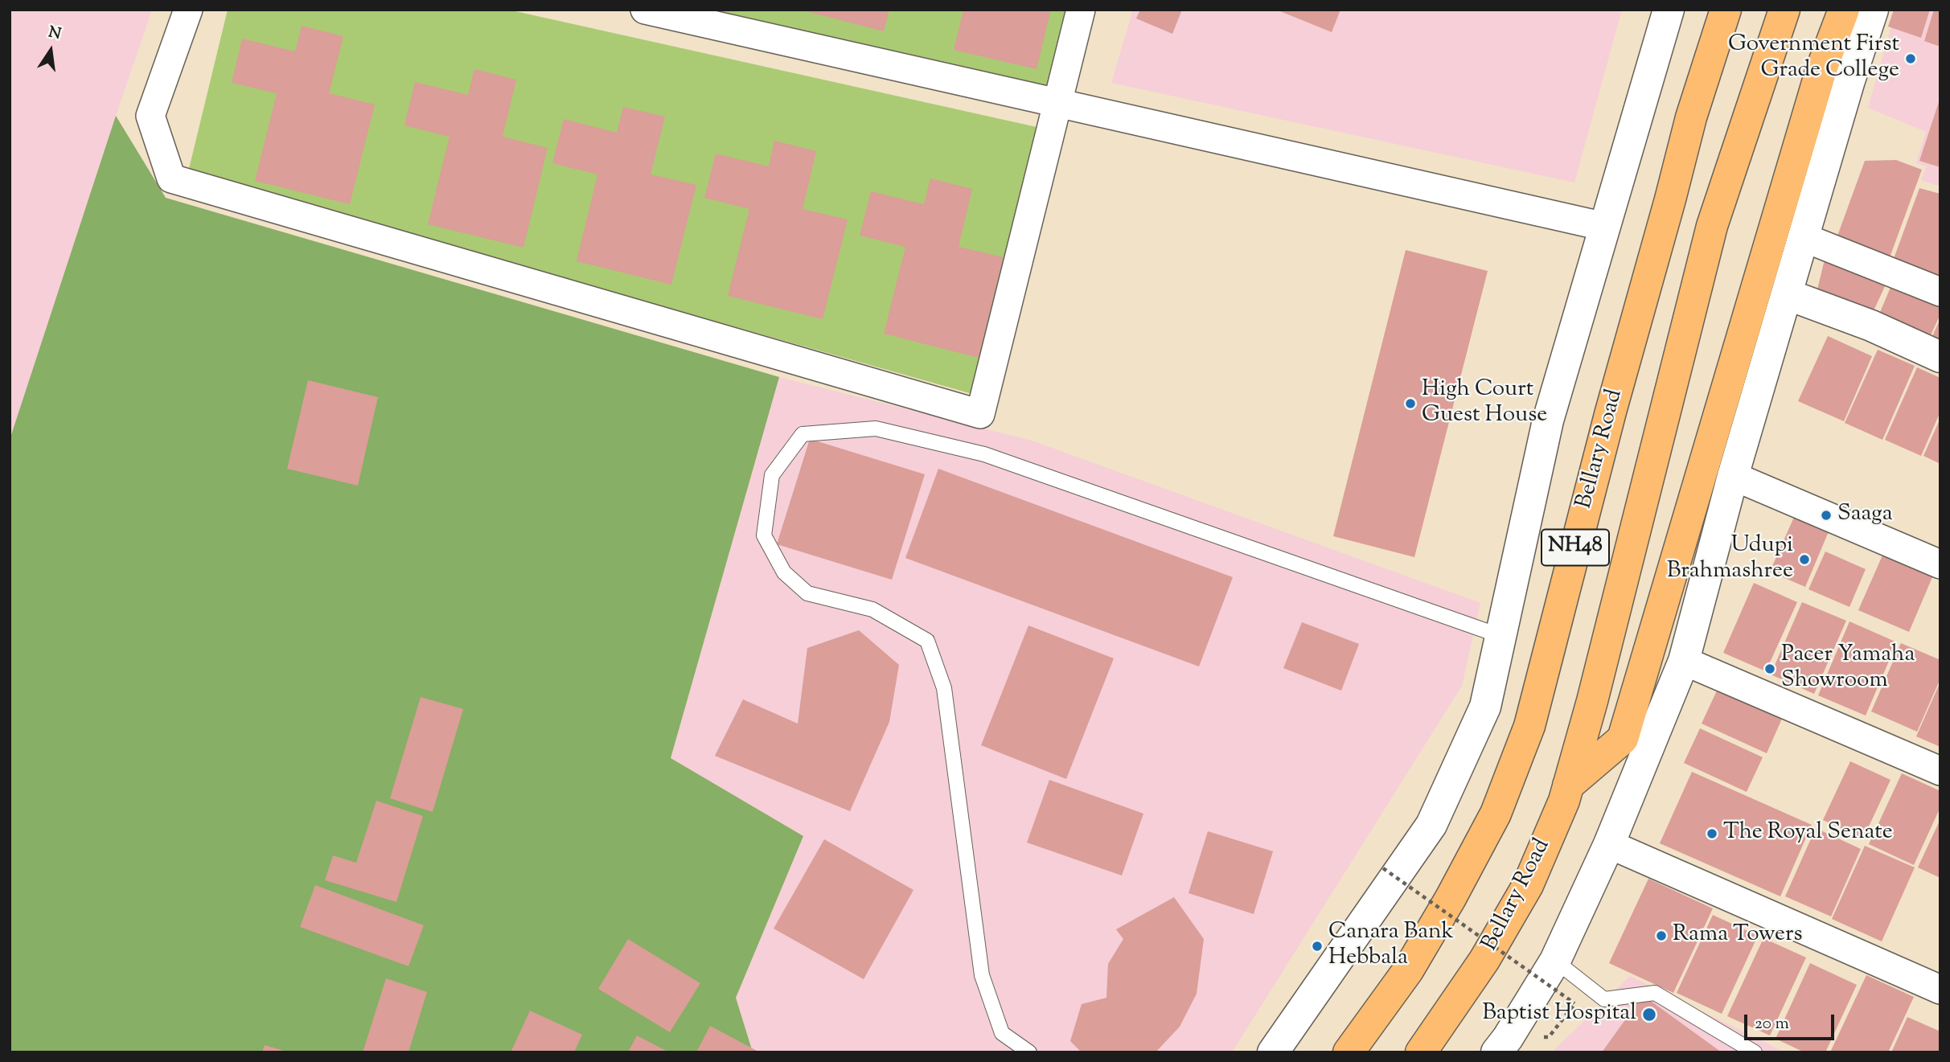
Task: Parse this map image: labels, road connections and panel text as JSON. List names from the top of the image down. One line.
{"streets":{"highway":["Bellary Road","NH48"]},"places":["Government First Grade College","High Court Guest House","Saaga","Udupi Brahmashree","Pacer Yamaha Showroom","The Royal Senate","Rama Towers","Canara Bank Hebbala","Baptist Hospital"],"scale_bar":"20 m","north":"top"}
